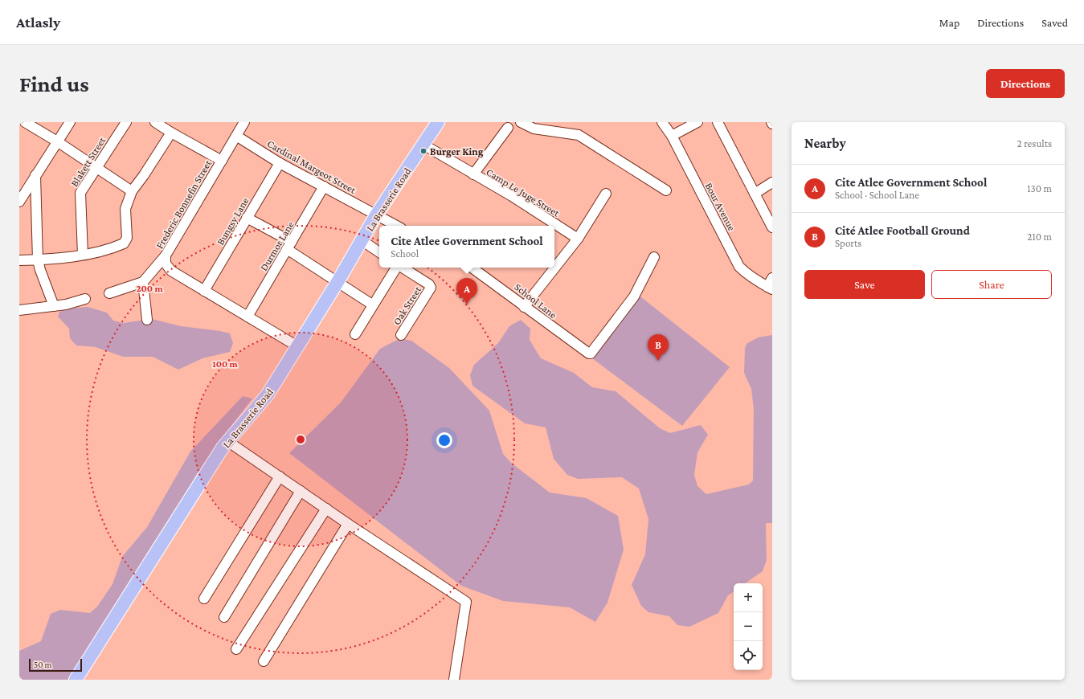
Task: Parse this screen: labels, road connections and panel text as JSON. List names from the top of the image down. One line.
{"streets":{"main road":["La Brasserie Road"],"street":["Blakett Street","Cardinal Margeot Street","Camp Le Juge Street","Frederic Bonnefin Street","Bour Avenue","Bungsy Lane","Durmor Lane","School Lane","Oak Street"]},"crossings":[["Cardinal Margeot Street","La Brasserie Road"],["Cardinal Margeot Street","Frederic Bonnefin Street"],["Cardinal Margeot Street","Bungsy Lane"],["Cardinal Margeot Street","Durmor Lane"],["Camp Le Juge Street","La Brasserie Road"],["La Brasserie Road","Frederic Bonnefin Street"],["Frederic Bonnefin Street","Bungsy Lane"],["Frederic Bonnefin Street","Durmor Lane"]],"places":["Burger King"],"scale_bar":"50 m","page":{"header":"Atlasly","nav":["Map","Directions","Saved"],"buttons":["Directions",["Save","Share"]],"title":"Find us","heading":["Nearby","2 results"],"list":[{"mark":"A","name":"Cite Atlee Government School","note":"School · School Lane","value":"130 m"},{"mark":"B","name":"Cité Atlee Football Ground","note":"Sports","value":"210 m"}],"popup":["Cite Atlee Government School","School"],"pins":["A","B"],"map_buttons":["+","−"],"scale":"50 m"},"rings":["200 m","100 m"]}
